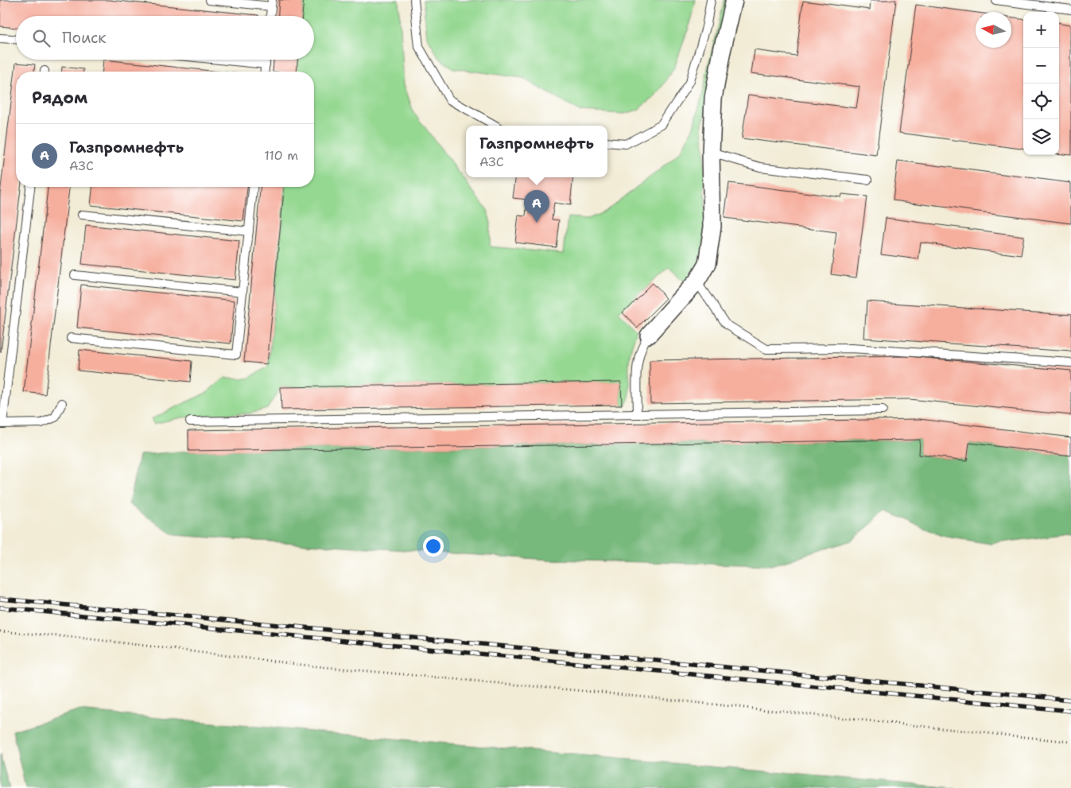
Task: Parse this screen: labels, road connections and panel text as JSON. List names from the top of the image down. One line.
{"north":"left","page":{"map_buttons":["+","−"],"search":"Поиск","heading":"Рядом","list":[{"mark":"A","name":"Газпромнефть","note":"АЗС","value":"110 m"}],"popup":["Газпромнефть","АЗС"],"pins":"A"}}
